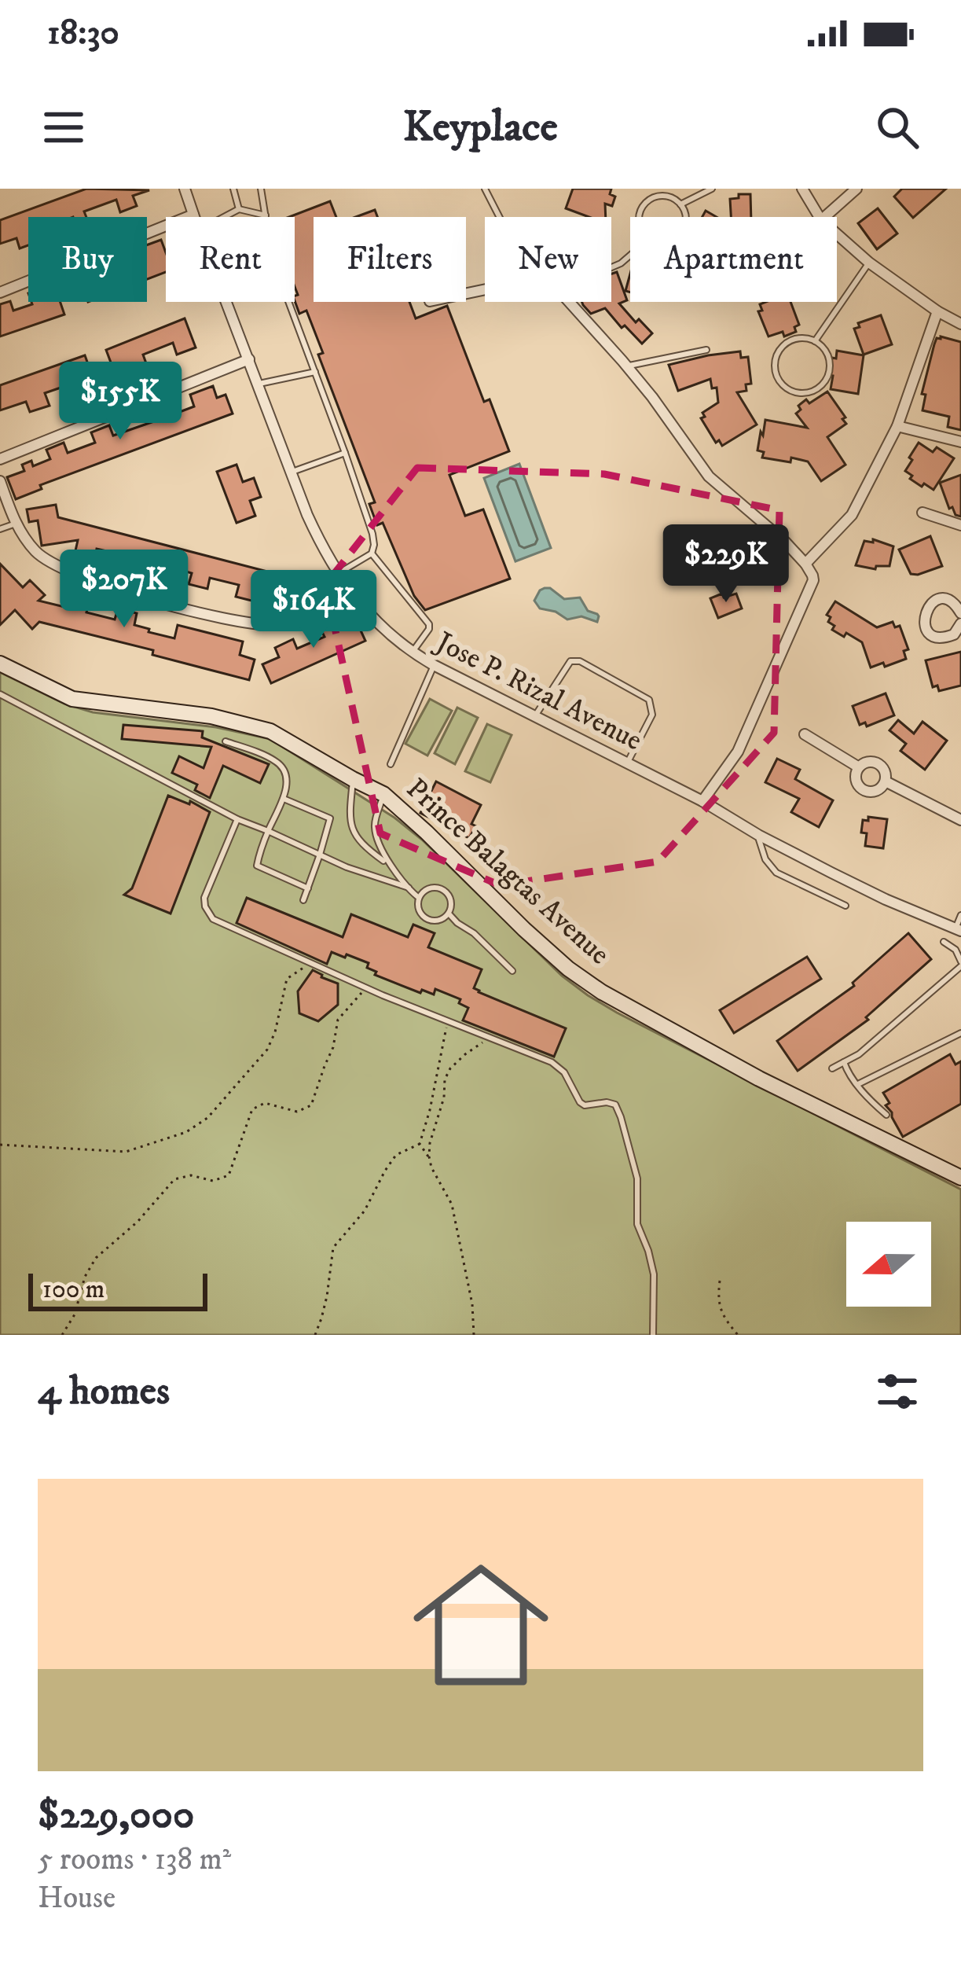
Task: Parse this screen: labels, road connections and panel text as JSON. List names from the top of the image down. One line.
{"streets":{"main road":["Prince Balagtas Avenue"],"street":["Jose P. Rizal Avenue"]},"scale_bar":"100 m","north":"left","page":{"status":"18:30","header":"Keyplace","chip":["Buy","Rent","Filters","New","Apartment"],"price":["$155K","$229K","$207K","$164K"],"scale":"100 m","heading":"4 homes","list":[{"name":"$229,000","note":"5 rooms · 138 m² · House"}]}}
